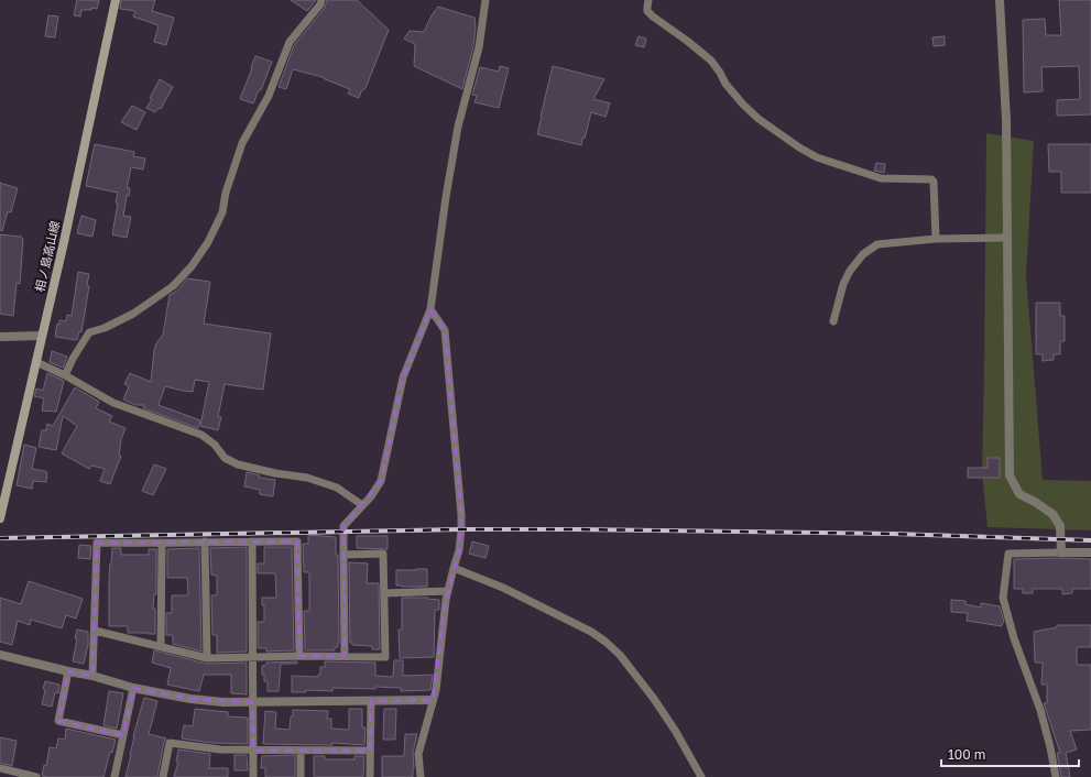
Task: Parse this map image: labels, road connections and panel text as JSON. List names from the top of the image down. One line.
{"streets":{"main road":["相ノ島高山線"]},"scale_bar":"100 m"}
